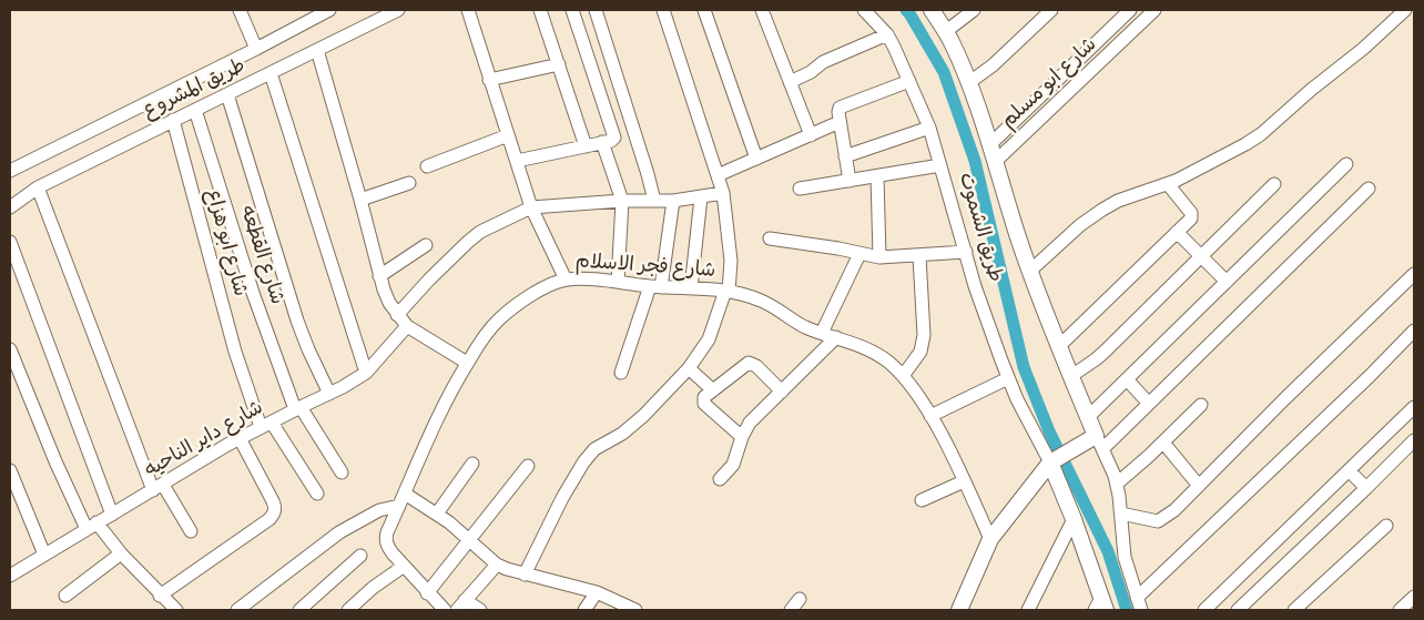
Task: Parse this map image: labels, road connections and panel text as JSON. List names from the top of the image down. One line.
{"streets":{"street":["شارع ابو مسلم","طريق المشروع","طريق الشموت","شارع ابو هزاع","شارع القطعه","شارع فجر الاسلام","شارع داير الناحيه"]},"crossings":[["شارع ابو مسلم","طريق الشموت"],["طريق المشروع","شارع ابو هزاع"],["طريق المشروع","شارع القطعه"],["شارع ابو هزاع","شارع داير الناحيه"],["شارع القطعه","شارع داير الناحيه"]]}
